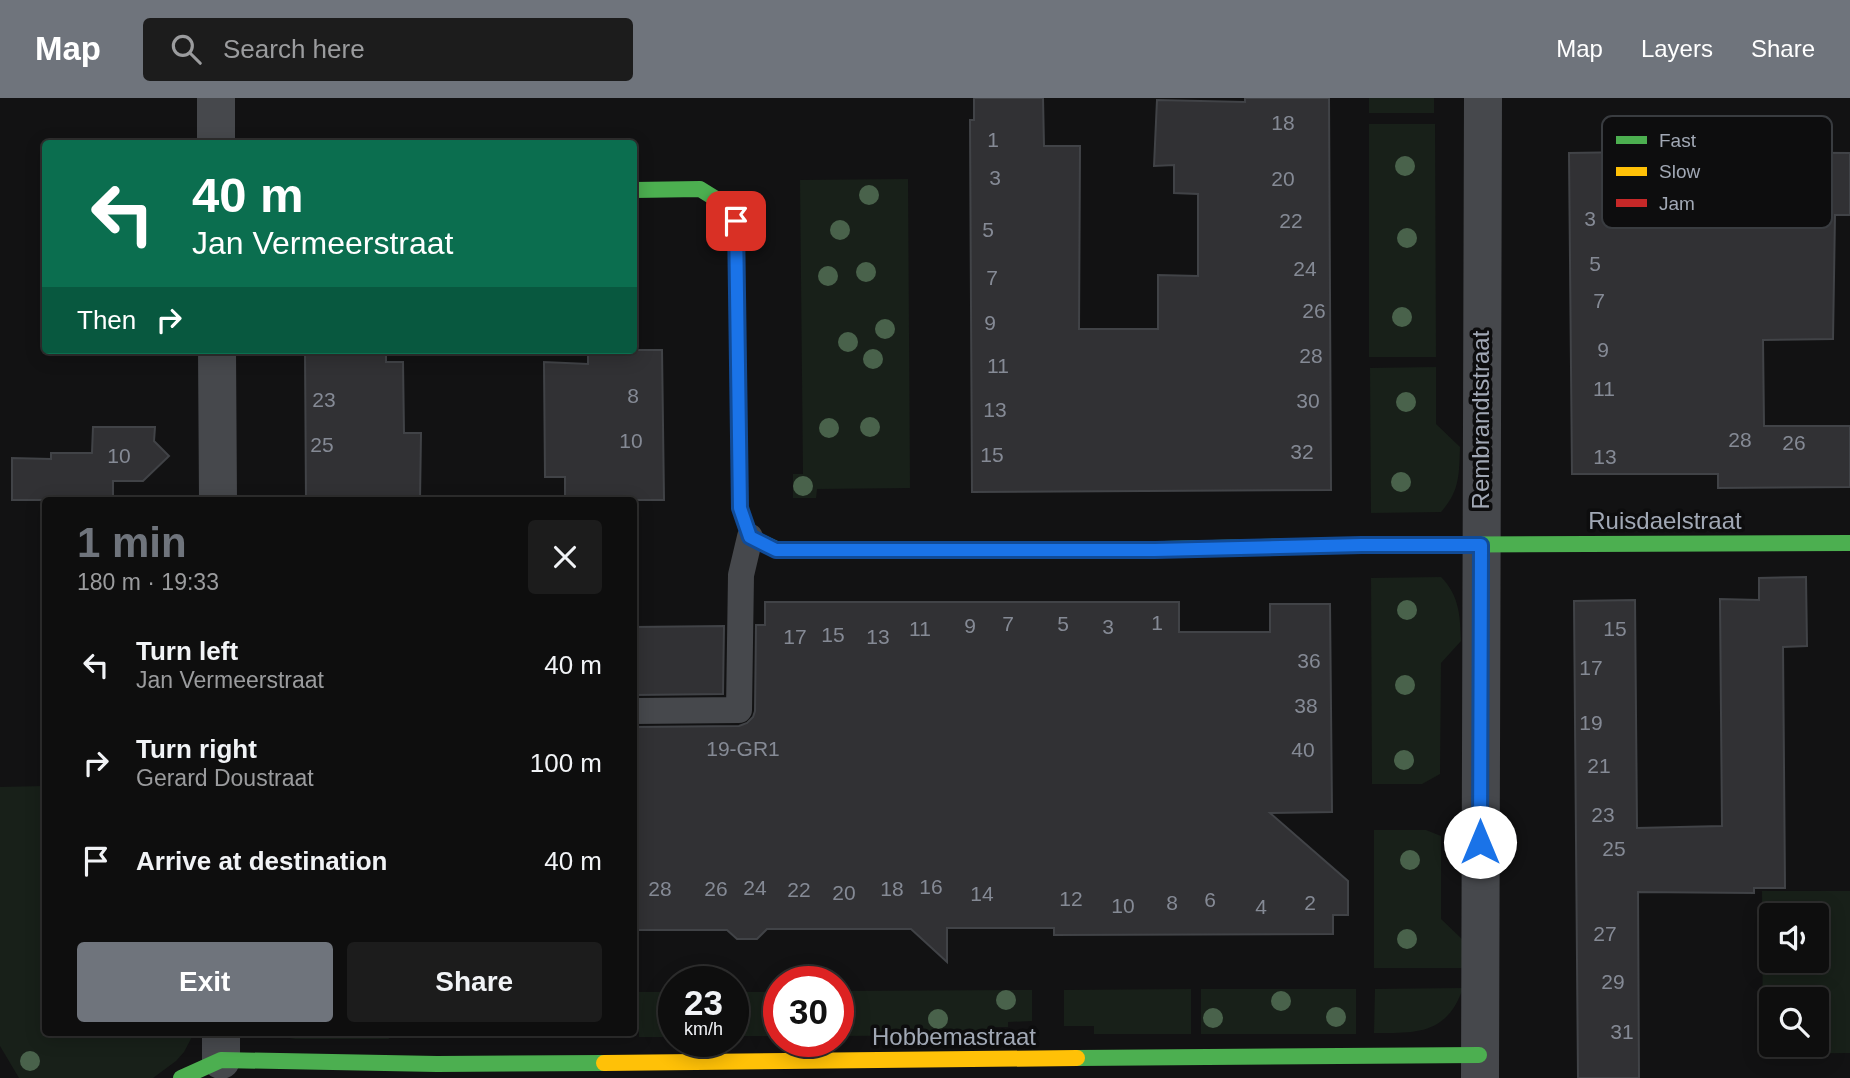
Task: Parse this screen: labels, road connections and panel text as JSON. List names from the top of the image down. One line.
{"streets":{"street":["Rembrandtstraat","Ruisdaelstraat","Hobbemastraat"]},"crossings":[["Rembrandtstraat","Ruisdaelstraat"],["Rembrandtstraat","Hobbemastraat"]],"house_numbers":["18","1","3","20","3","22","5","5","24","7","7","26","9","9","28","11","11","8","23","30","13","28","10","26","25","32","15","10","13","1","7","5","9","3","11","15","15","17","13","36","17","38","19","19-GR1","40","21","23","25","16","24","28","26","18","22","20","14","12","6","8","2","10","4","27","29","31"],"legend":["Fast","Slow","Jam"],"page":{"header":"Map","search":"Search here","nav":["Map","Layers","Share"],"turn":["40 m","Jan Vermeerstraat"],"then":"Then","heading":["1 min","180 m · 19:33"],"list":[{"name":"Turn left","note":"Jan Vermeerstraat","value":"40 m"},{"name":"Turn right","note":"Gerard Doustraat","value":"100 m"},{"name":"Arrive at destination","value":"40 m"}],"buttons":["Exit","Share"],"speed":"23 km/h","limit":"30"}}
